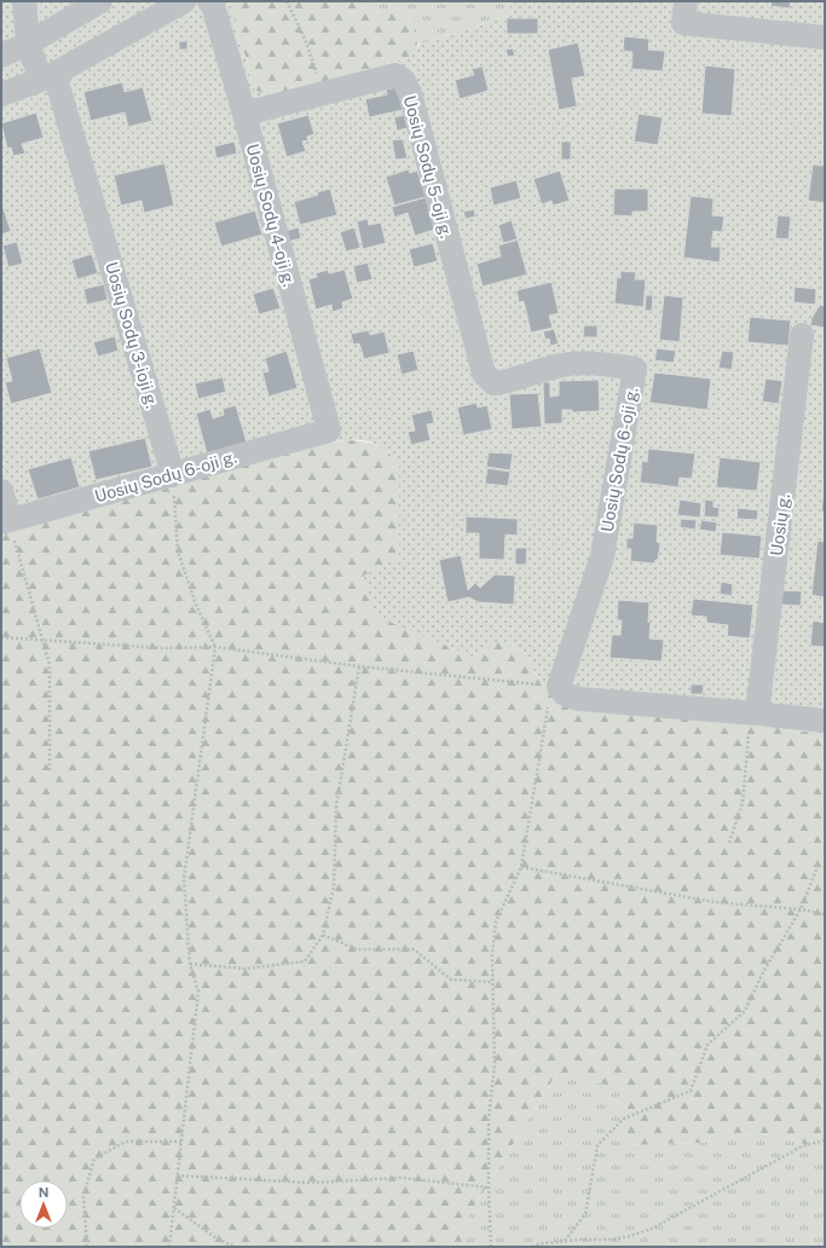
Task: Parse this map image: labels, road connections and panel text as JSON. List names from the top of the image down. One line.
{"streets":{"street":["Uosių Sodų 5-oji g.","Uosių Sodų 4-oji g.","Uosių Sodų 3-ioji g.","Uosių Sodų 6-oji g.","Uosių g."]},"crossings":[["Uosių Sodų 5-oji g.","Uosių Sodų 4-oji g."],["Uosių Sodų 5-oji g.","Uosių Sodų 6-oji g."],["Uosių Sodų 4-oji g.","Uosių Sodų 6-oji g."],["Uosių Sodų 3-ioji g.","Uosių Sodų 6-oji g."]],"north":"top"}
